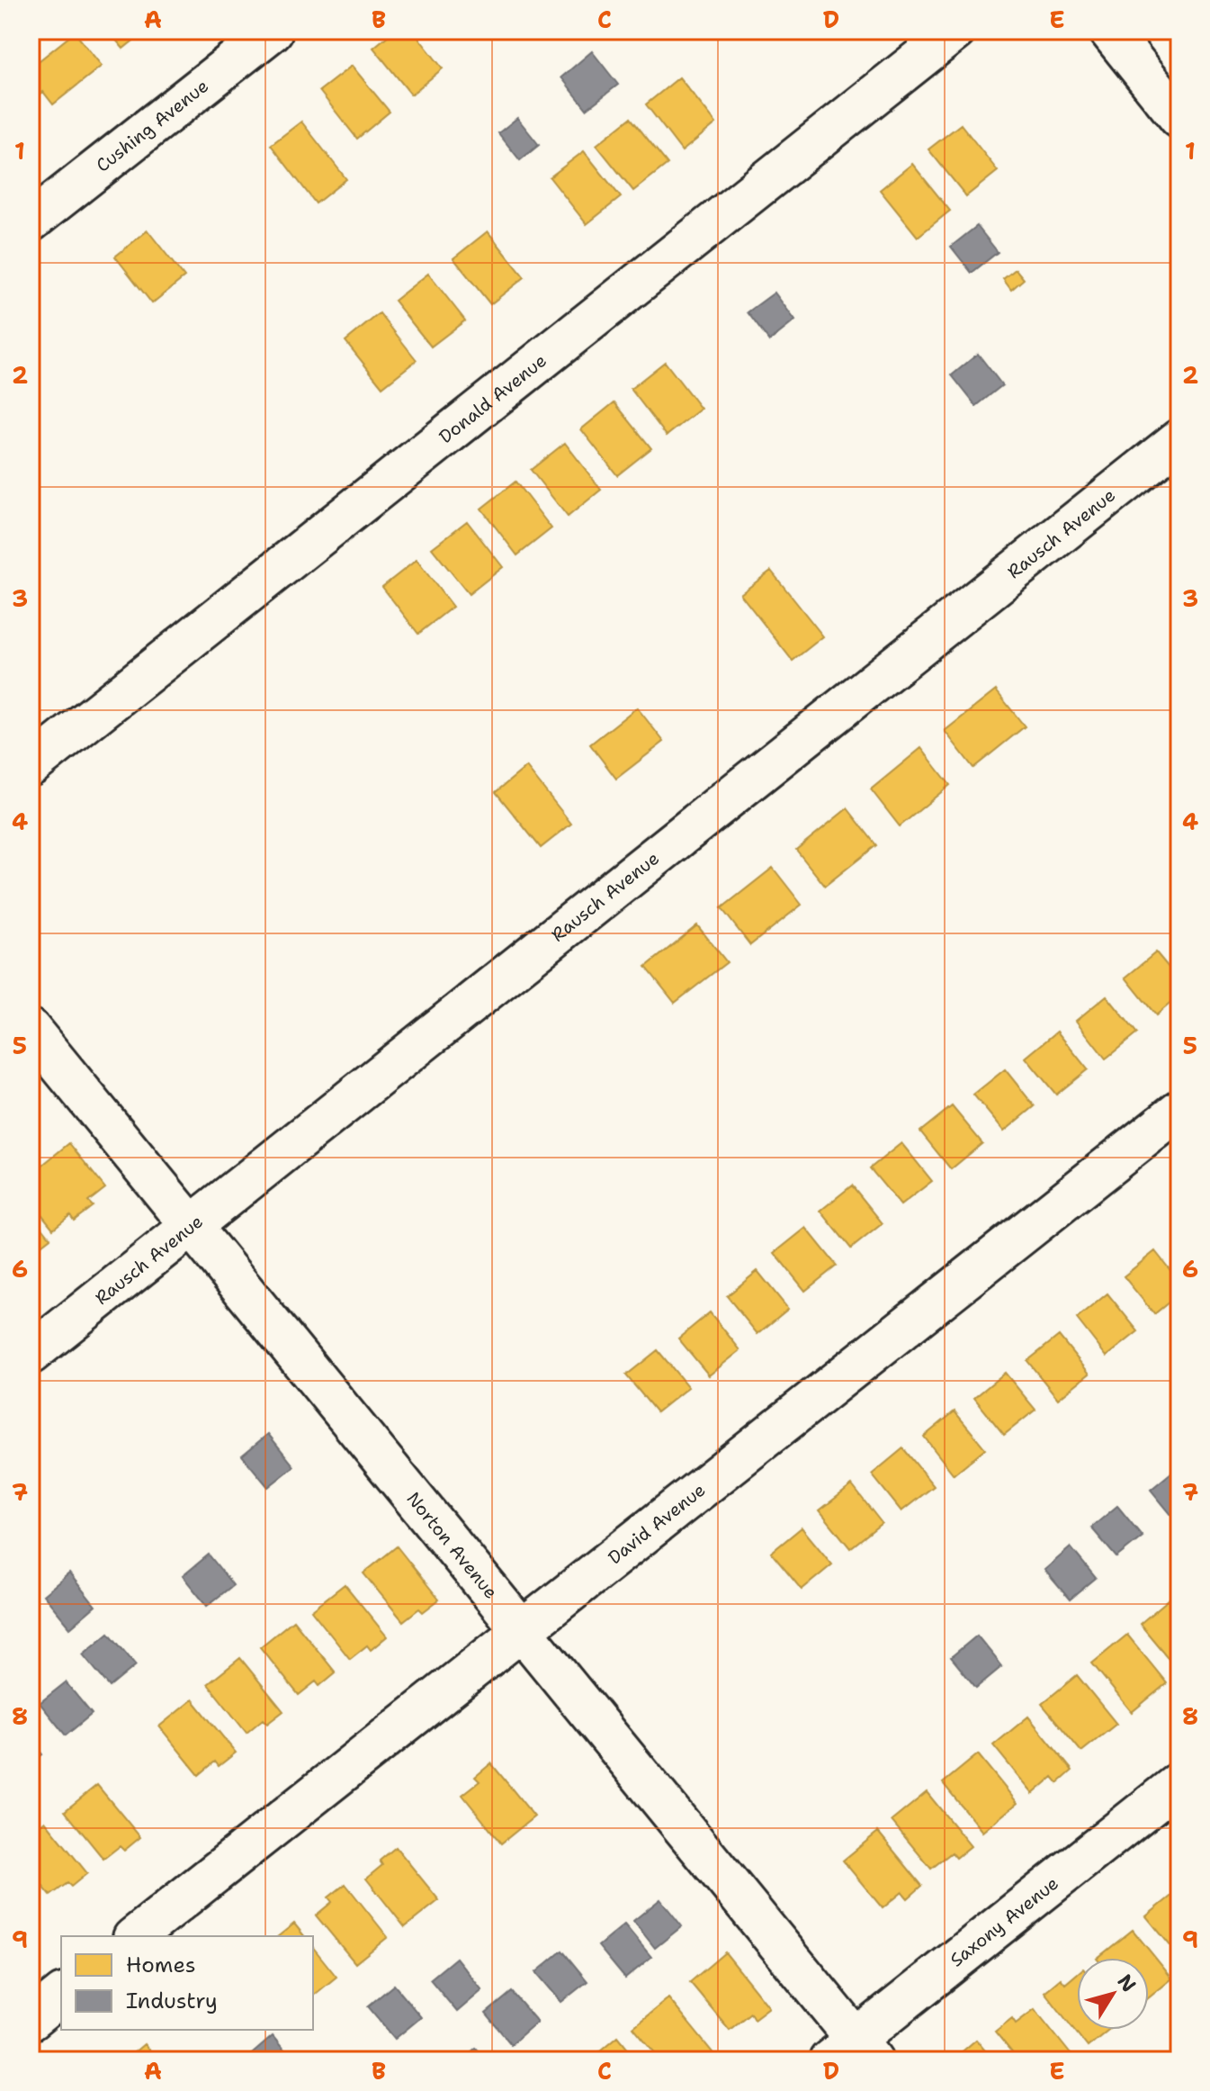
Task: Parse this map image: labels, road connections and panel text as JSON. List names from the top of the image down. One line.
{"streets":{"street":["Cushing Avenue","Donald Avenue","Rausch Avenue","David Avenue","Norton Avenue","Saxony Avenue"]},"crossings":[["Rausch Avenue","Norton Avenue"],["David Avenue","Norton Avenue"],["Norton Avenue","Saxony Avenue"]],"legend":["Homes","Industry"],"north":"top right","grid":{"columns":["A","B","C","D","E"],"rows":["1","2","3","4","5","6","7","8","9"]}}
